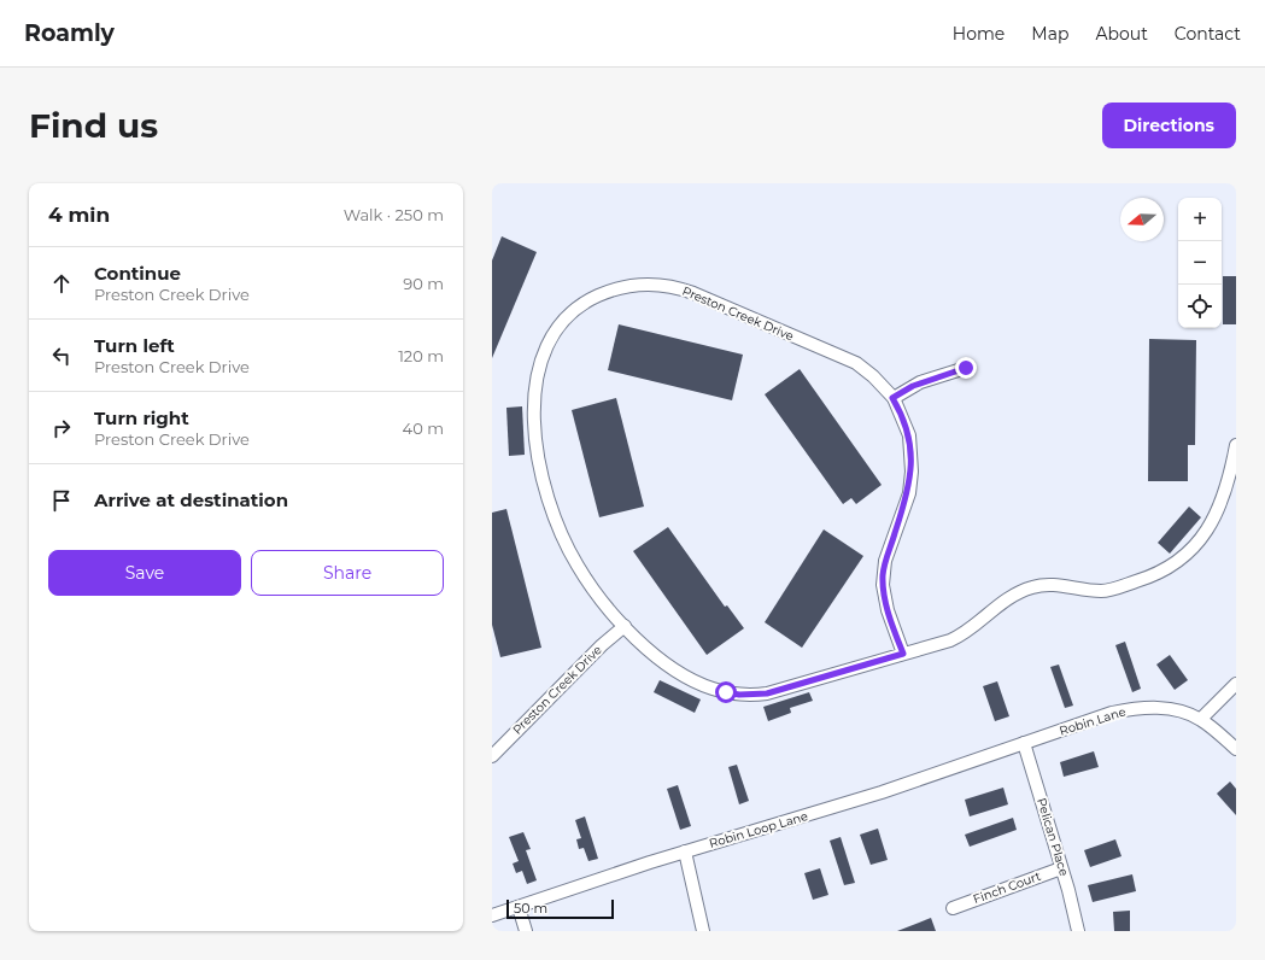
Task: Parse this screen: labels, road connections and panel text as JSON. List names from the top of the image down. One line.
{"streets":{"street":["Preston Creek Drive","Robin Lane","Robin Loop Lane","Pelican Place","Finch Court"]},"crossings":[["Robin Lane","Robin Loop Lane"],["Robin Lane","Pelican Place"],["Robin Loop Lane","Pelican Place"],["Pelican Place","Finch Court"]],"scale_bar":"50 m","north":"left","page":{"header":"Roamly","nav":["Home","Map","About","Contact"],"buttons":["Directions",["Save","Share"]],"title":"Find us","heading":["4 min","Walk · 250 m"],"map_buttons":["+","−"],"list":[["Continue","Preston Creek Drive","90 m"],["Turn left","Preston Creek Drive","120 m"],["Turn right","Preston Creek Drive","40 m"],"Arrive at destination"],"scale":"50 m"}}
